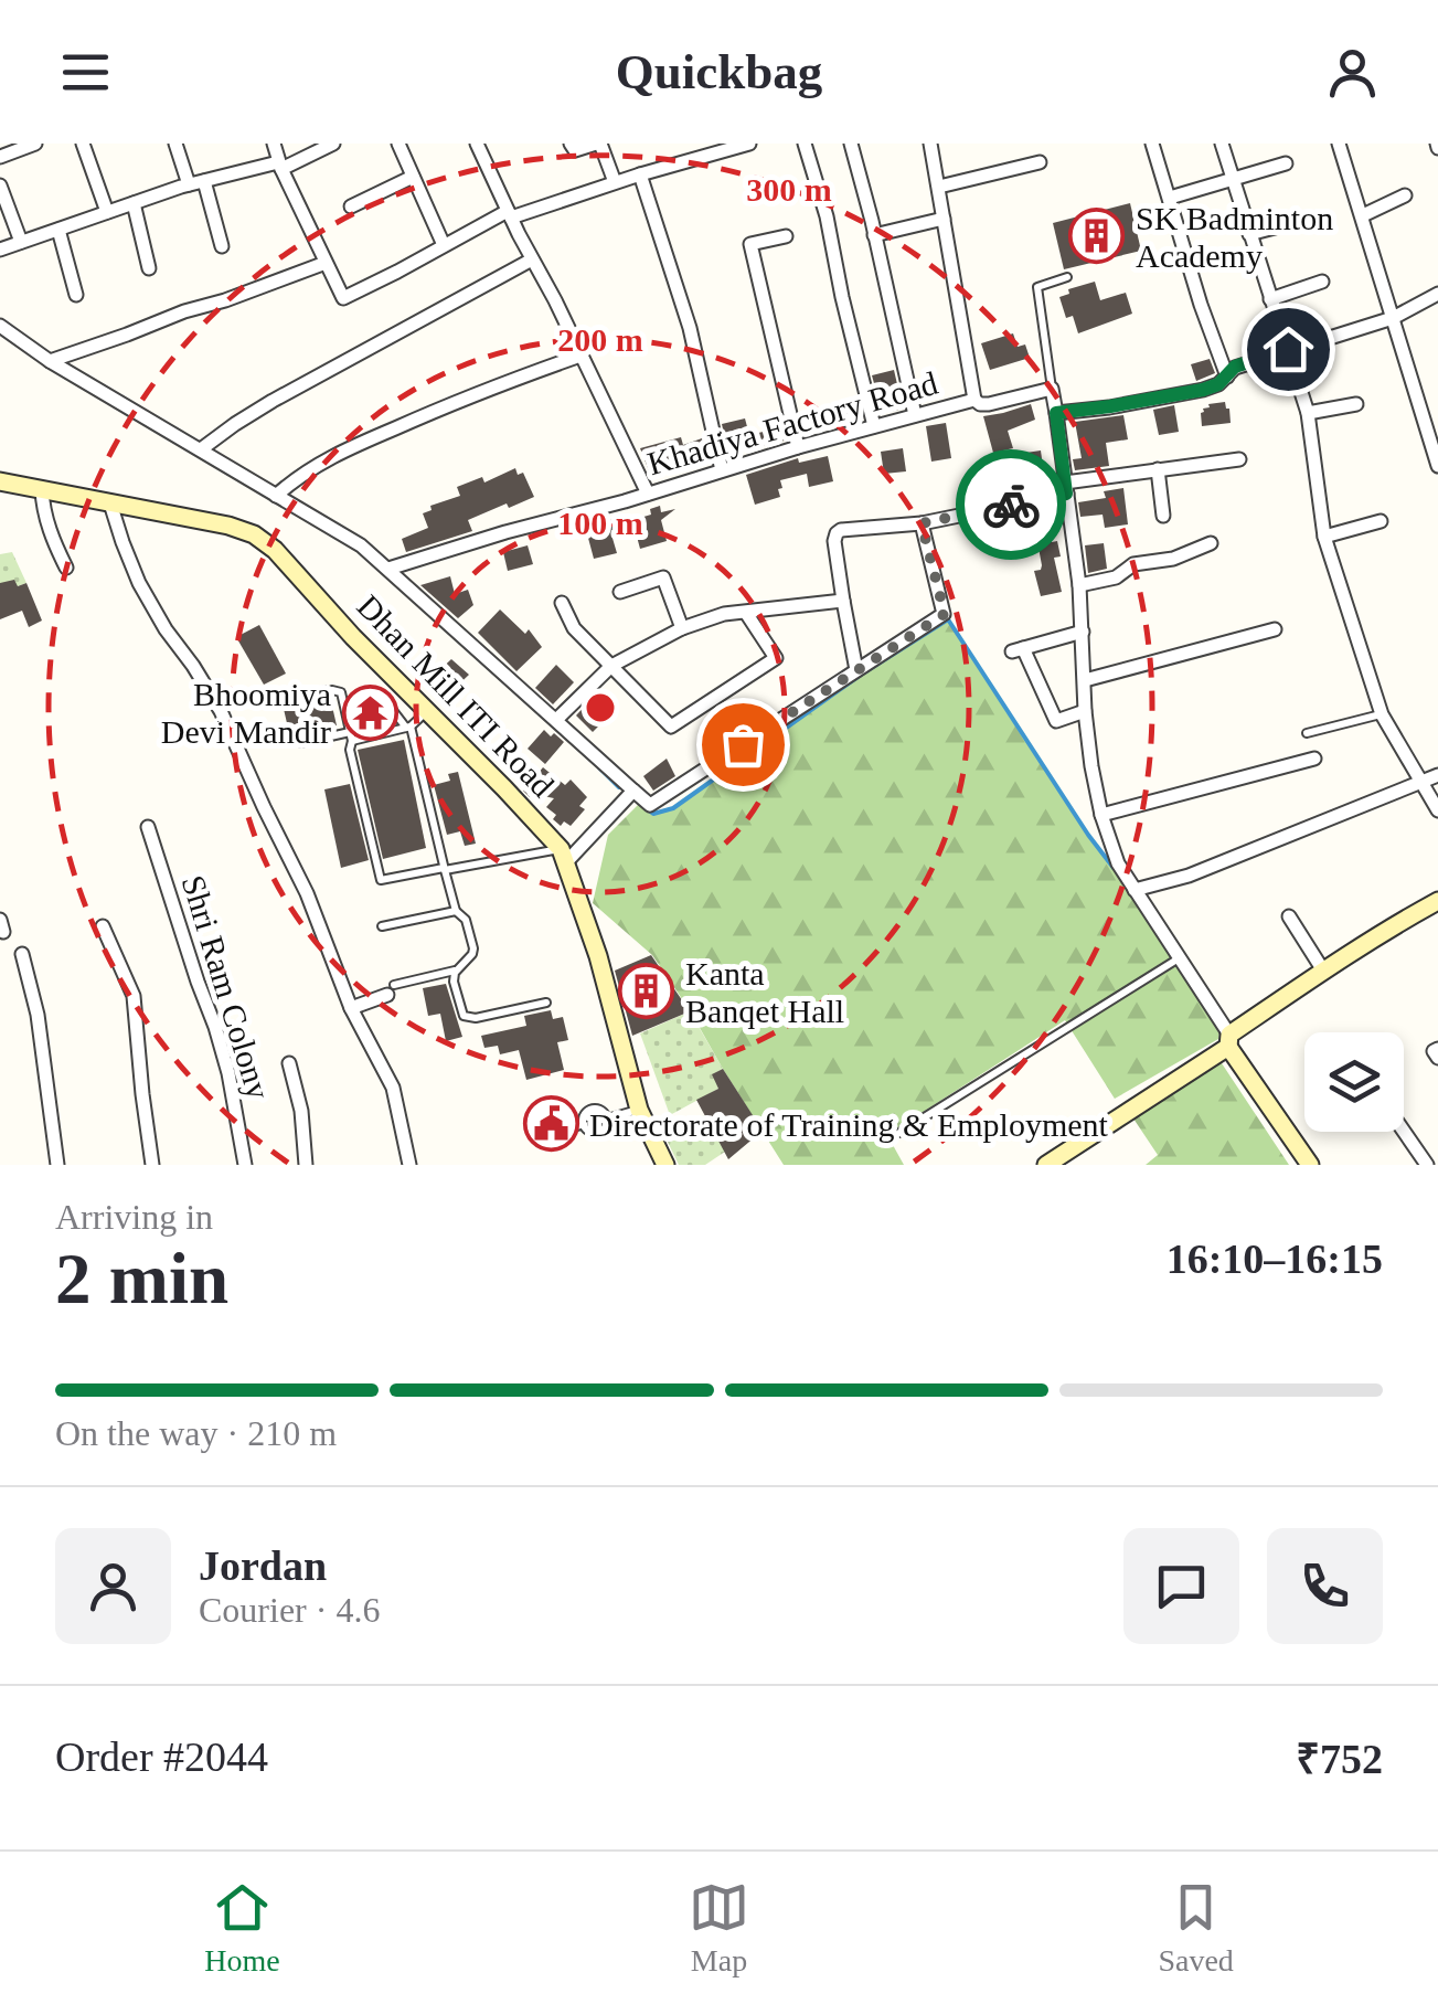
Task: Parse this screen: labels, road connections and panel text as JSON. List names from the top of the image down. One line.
{"streets":{"street":["Khadiya Factory Road","Dhan Mill ITI Road","Shri Ram Colony"]},"places":{"building":["SK Badminton Academy","Kanta Banqet Hall"],"temple":["Bhoomiya Devi Mandir"],"public building":["Directorate of Training & Employment"]},"page":{"header":"Quickbag","heading":["2 min","Arriving in","16:10–16:15"],"panel":["Jordan","Courier · 4.6","Order #2044","₹752"],"bar":"On the way · 210 m","tabs":["Home","Map","Saved"]},"rings":["300 m","200 m","100 m"]}
